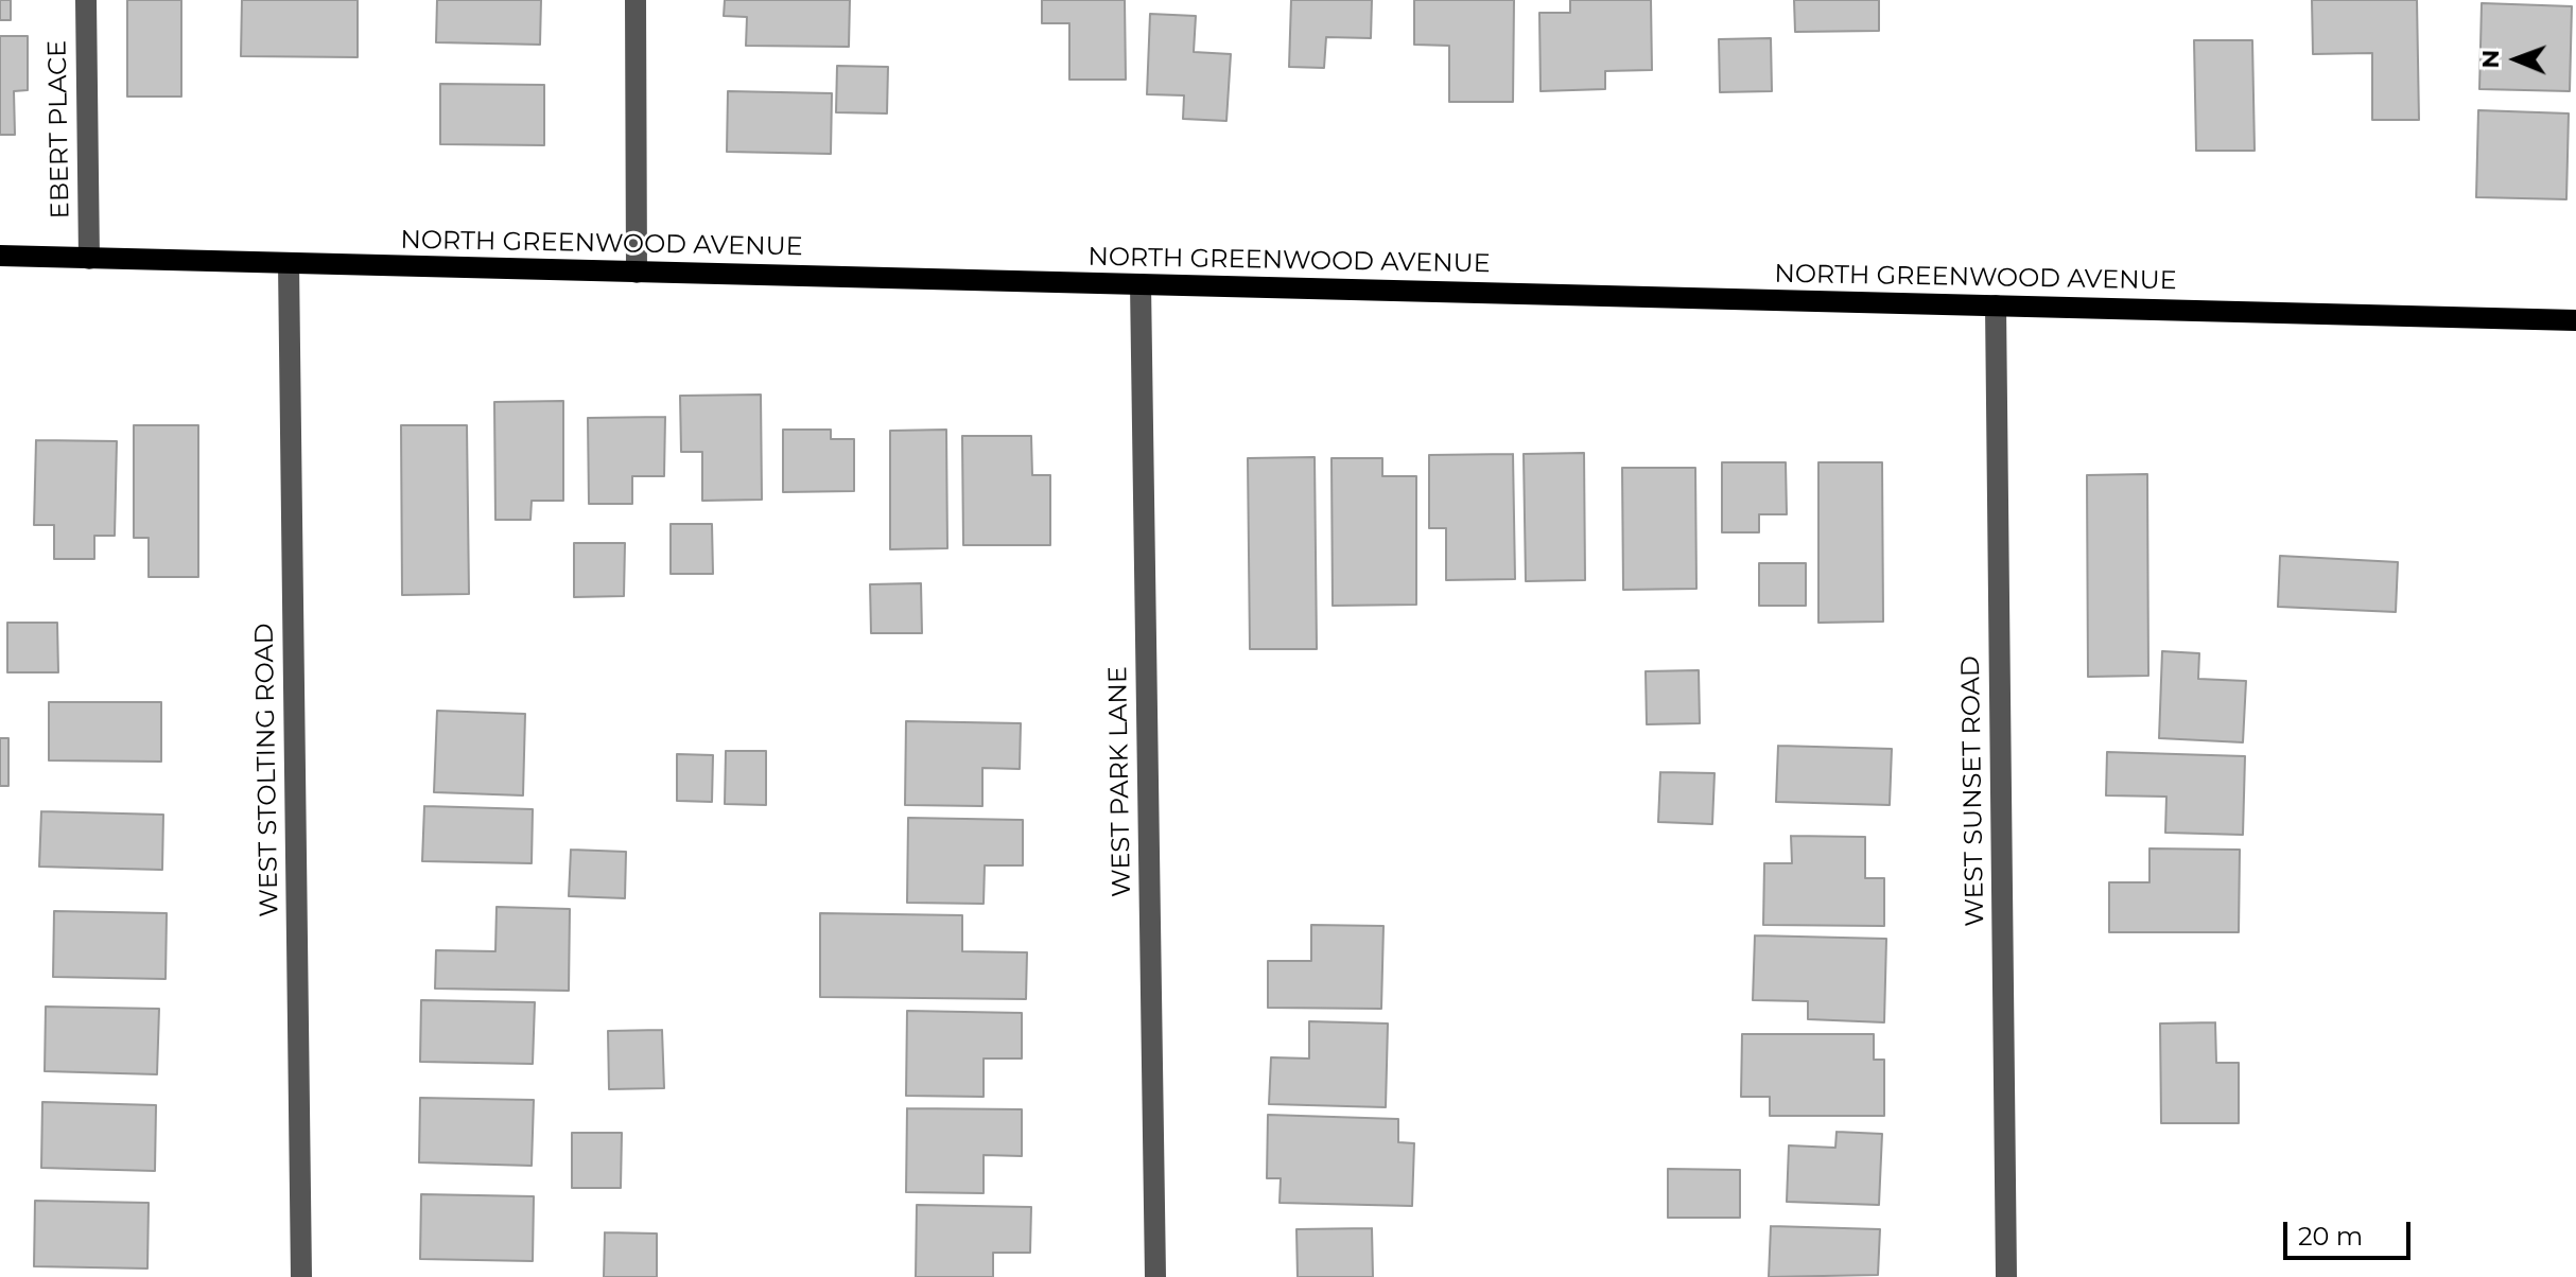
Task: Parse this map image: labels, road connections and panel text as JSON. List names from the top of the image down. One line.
{"streets":{"main road":["NORTH GREENWOOD AVENUE"],"street":["EBERT PLACE","WEST STOLTING ROAD","WEST PARK LANE","WEST SUNSET ROAD"]},"crossings":[["EBERT PLACE","NORTH GREENWOOD AVENUE"],["NORTH GREENWOOD AVENUE","WEST STOLTING ROAD"],["NORTH GREENWOOD AVENUE","WEST PARK LANE"],["NORTH GREENWOOD AVENUE","WEST SUNSET ROAD"]],"scale_bar":"20 m","north":"left"}
